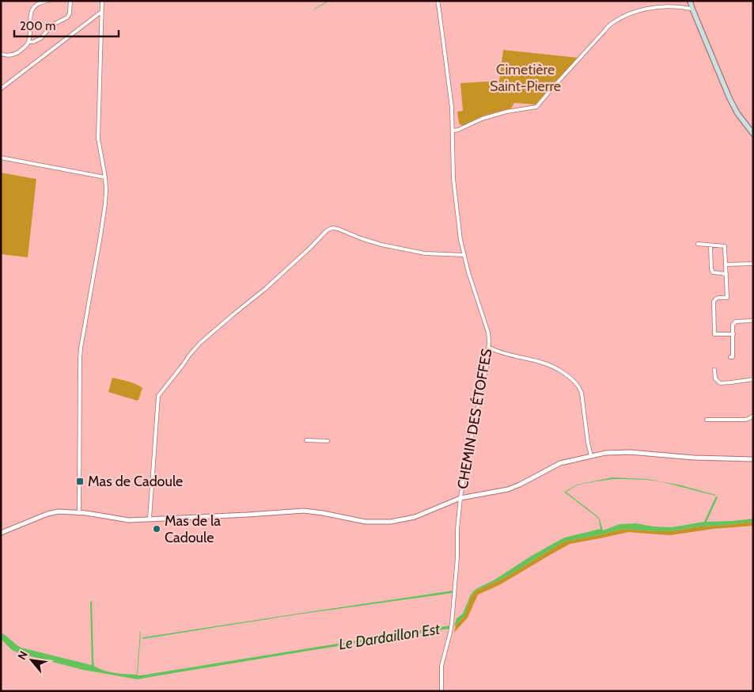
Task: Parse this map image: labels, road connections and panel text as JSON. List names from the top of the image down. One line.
{"streets":{"street":["CHEMIN DES ÉTOFFES"]},"water":["Le Dardaillon Est"],"parks":["Cimetière Saint-Pierre"],"places":{"transit":["Mas de Cadoule"],"other":["Mas de la Cadoule"]},"scale_bar":"200 m","north":"top left"}
